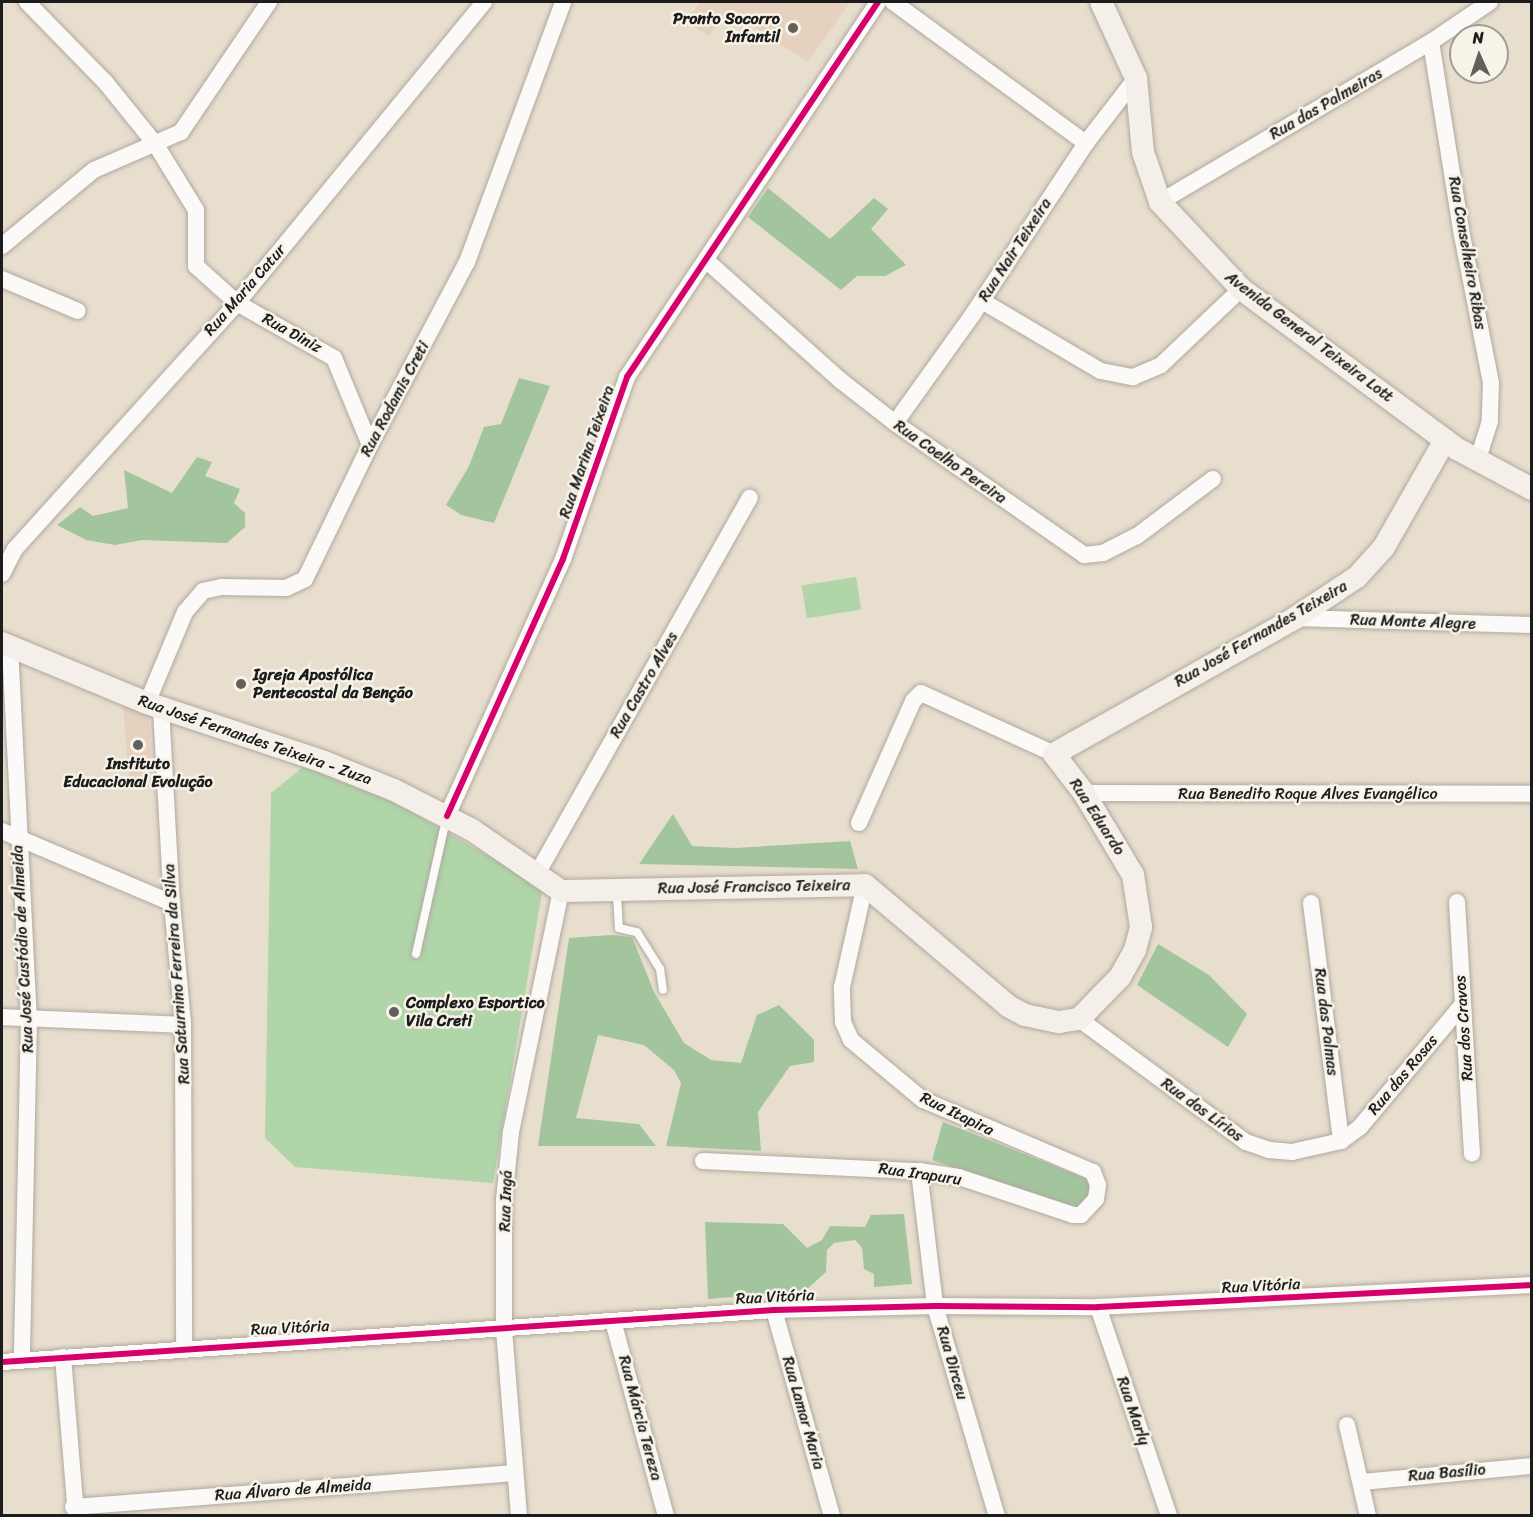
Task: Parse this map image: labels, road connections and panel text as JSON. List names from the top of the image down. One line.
{"streets":{"street":["Rua das Palmeiras","Rua Nair Teixeira","Rua Conselheiro Ribas","Rua Maria Catur","Rua Diniz","Avenida General Teixeira Lott","Rua Rodamis Creti","Rua Marina Teixeira","Rua Coelho Pereira","Rua Monte Alegre","Rua José Fernandes Teixeira","Rua Castro Alves","Rua José Fernandes Teixeira - Zuza","Rua Benedito Roque Alves Evangélico","Rua Eduardo","Rua José Francisco Teixeira","Rua José Custódio de Almeida","Rua Saturnino Ferreira da Silva","Rua das Palmas","Rua dos Cravos","Rua das Rosas","Rua dos Lírios","Rua Itapira","Rua Irapuru","Rua Ingá","Rua Vitória","Rua Dirceu","Rua Marly","Rua Lamar Maria","Rua Márcia Tereza","Rua Basílio","Rua Álvaro de Almeida"]},"crossings":[["Rua das Palmeiras","Rua Conselheiro Ribas"],["Rua das Palmeiras","Avenida General Teixeira Lott"],["Rua Nair Teixeira","Avenida General Teixeira Lott"],["Rua Nair Teixeira","Rua Coelho Pereira"],["Rua Conselheiro Ribas","Avenida General Teixeira Lott"],["Rua Maria Catur","Rua Diniz"],["Rua Diniz","Rua Rodamis Creti"],["Avenida General Teixeira Lott","Rua José Fernandes Teixeira"],["Rua Rodamis Creti","Rua José Fernandes Teixeira - Zuza"],["Rua Rodamis Creti","Rua Saturnino Ferreira da Silva"],["Rua Marina Teixeira","Rua Coelho Pereira"],["Rua Marina Teixeira","Rua José Fernandes Teixeira - Zuza"],["Rua Monte Alegre","Rua José Fernandes Teixeira"],["Rua José Fernandes Teixeira","Rua Eduardo"],["Rua Castro Alves","Rua José Fernandes Teixeira - Zuza"],["Rua José Fernandes Teixeira - Zuza","Rua José Francisco Teixeira"],["Rua José Fernandes Teixeira - Zuza","Rua José Custódio de Almeida"],["Rua José Fernandes Teixeira - Zuza","Rua Saturnino Ferreira da Silva"],["Rua José Fernandes Teixeira - Zuza","Rua Ingá"],["Rua Benedito Roque Alves Evangélico","Rua Eduardo"],["Rua Eduardo","Rua José Francisco Teixeira"],["Rua Eduardo","Rua dos Lírios"],["Rua José Francisco Teixeira","Rua dos Lírios"],["Rua José Francisco Teixeira","Rua Itapira"],["Rua José Francisco Teixeira","Rua Ingá"],["Rua José Custódio de Almeida","Rua Vitória"],["Rua Saturnino Ferreira da Silva","Rua Vitória"],["Rua das Palmas","Rua das Rosas"],["Rua das Palmas","Rua dos Lírios"],["Rua dos Cravos","Rua das Rosas"],["Rua das Rosas","Rua dos Lírios"],["Rua Itapira","Rua Irapuru"],["Rua Irapuru","Rua Dirceu"],["Rua Ingá","Rua Vitória"],["Rua Ingá","Rua Álvaro de Almeida"],["Rua Vitória","Rua Dirceu"],["Rua Vitória","Rua Marly"],["Rua Vitória","Rua Lamar Maria"],["Rua Vitória","Rua Márcia Tereza"]],"places":["Pronto Socorro Infantil","Igreja Apostólica Pentecostal da Benção","Instituto Educacional Evolução","Complexo Esportico Vila Creti"],"north":"top"}
